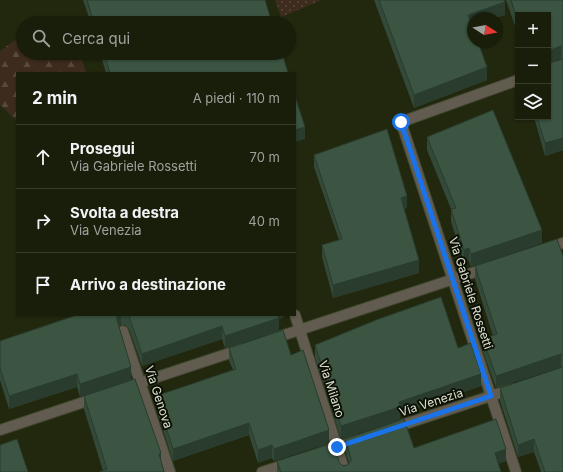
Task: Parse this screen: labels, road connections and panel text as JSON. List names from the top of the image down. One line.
{"streets":{"street":["Via Gabriele Rossetti","Via Milano","Via Genova","Via Venezia"]},"crossings":[["Via Gabriele Rossetti","Via Venezia"]],"north":"right","page":{"map_buttons":["+","−"],"search":"Cerca qui","heading":["2 min","A piedi · 110 m"],"list":[["Prosegui","Via Gabriele Rossetti","70 m"],["Svolta a destra","Via Venezia","40 m"],"Arrivo a destinazione"]}}
